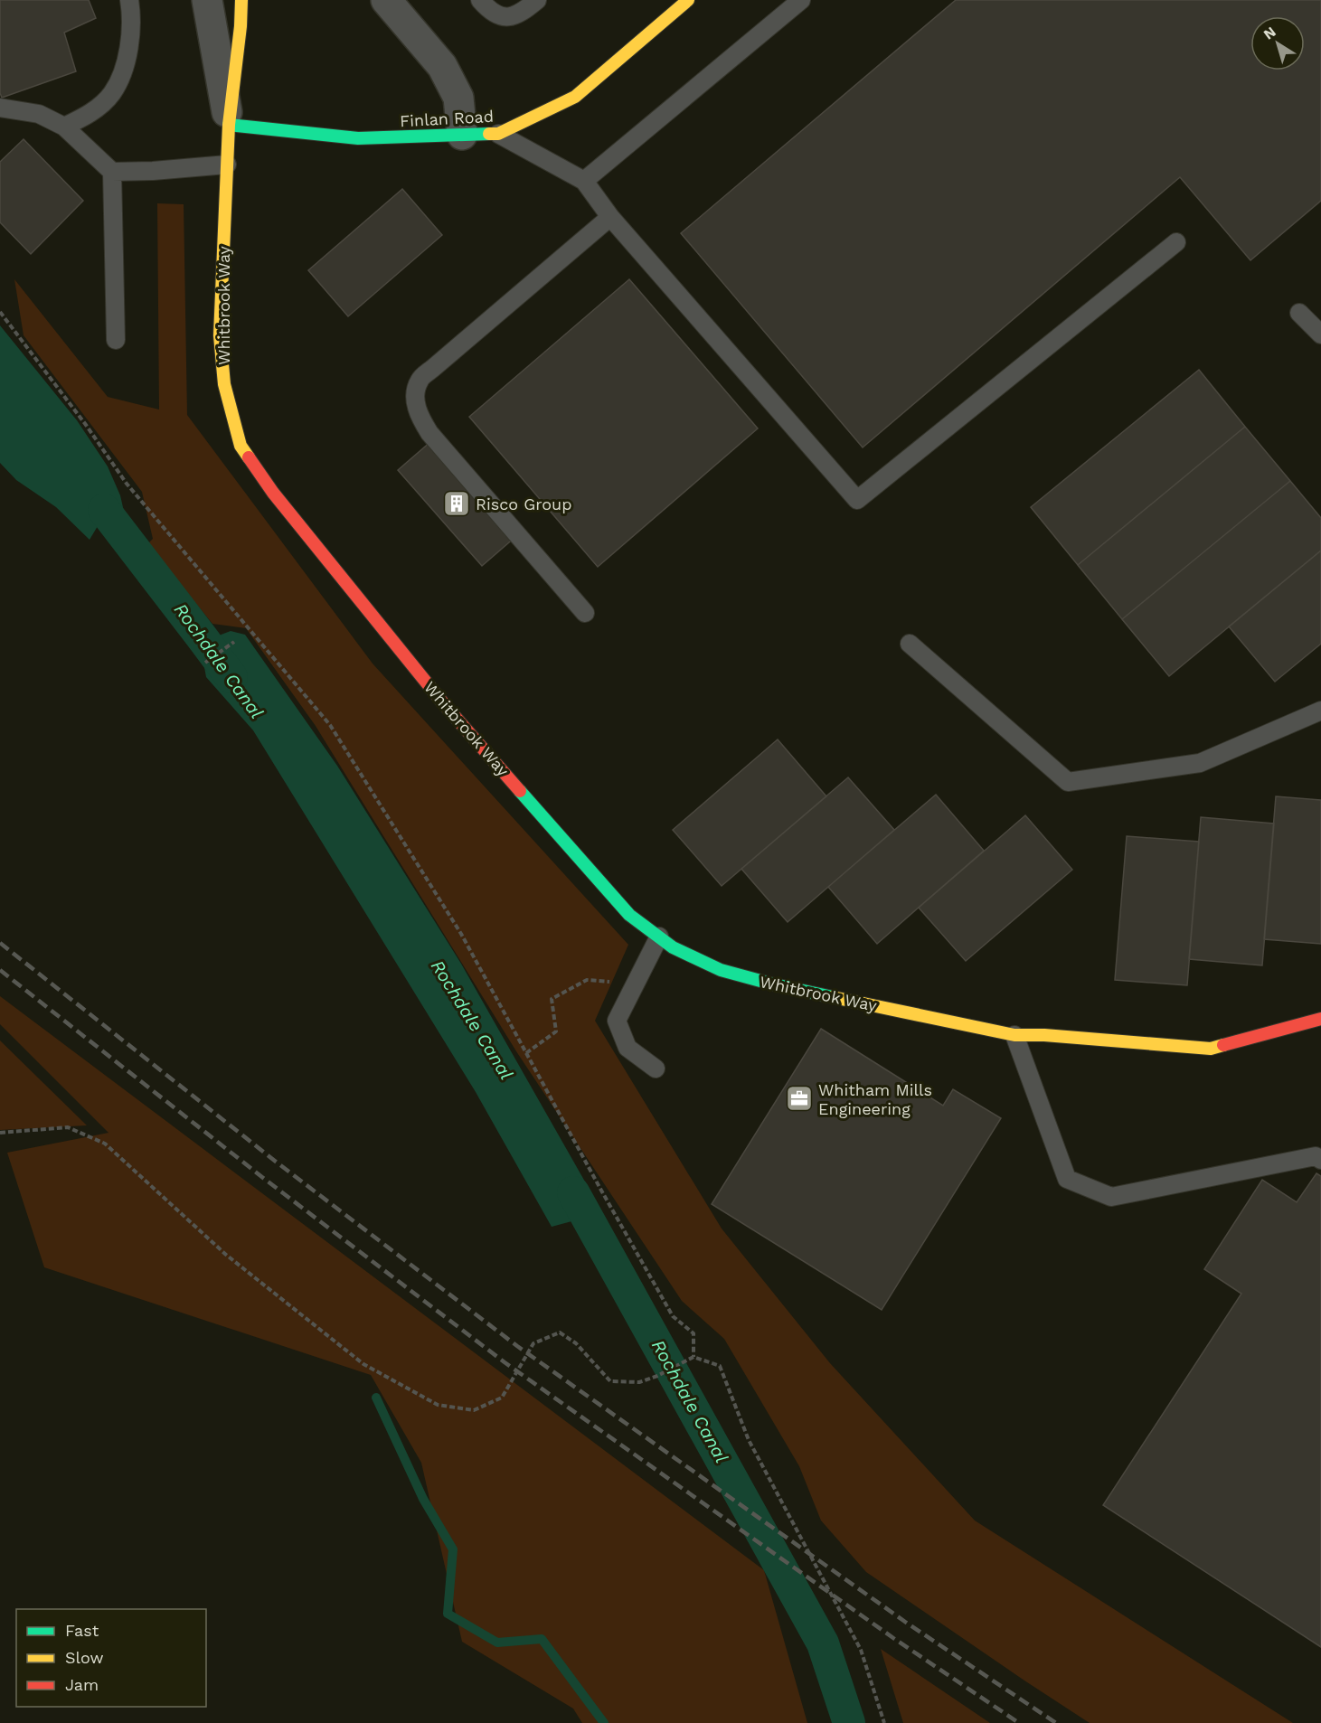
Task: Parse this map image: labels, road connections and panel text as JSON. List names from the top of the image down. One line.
{"streets":{"street":["Finlan Road","Whitbrook Way"]},"crossings":[["Finlan Road","Whitbrook Way"]],"water":["Rochdale Canal"],"places":{"building":["Risco Group"],"office":["Whitham Mills Engineering"]},"legend":["Fast","Slow","Jam"],"north":"top left"}
